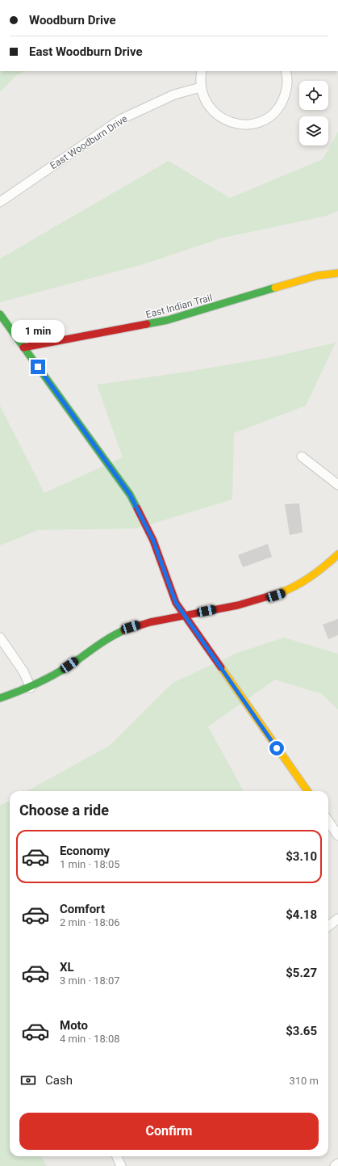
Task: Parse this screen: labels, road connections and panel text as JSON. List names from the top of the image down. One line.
{"streets":{"street":["East Woodburn Drive","East Indian Trail"]},"page":{"banner":["Woodburn Drive","East Woodburn Drive"],"bubble":"1 min","heading":"Choose a ride","list":[{"name":"Economy","note":"1 min · 18:05","value":"$3.10"},{"name":"Comfort","note":"2 min · 18:06","value":"$4.18"},{"name":"XL","note":"3 min · 18:07","value":"$5.27"},{"name":"Moto","note":"4 min · 18:08","value":"$3.65"}],"pay":["Cash","310 m"],"buttons":"Confirm"}}
